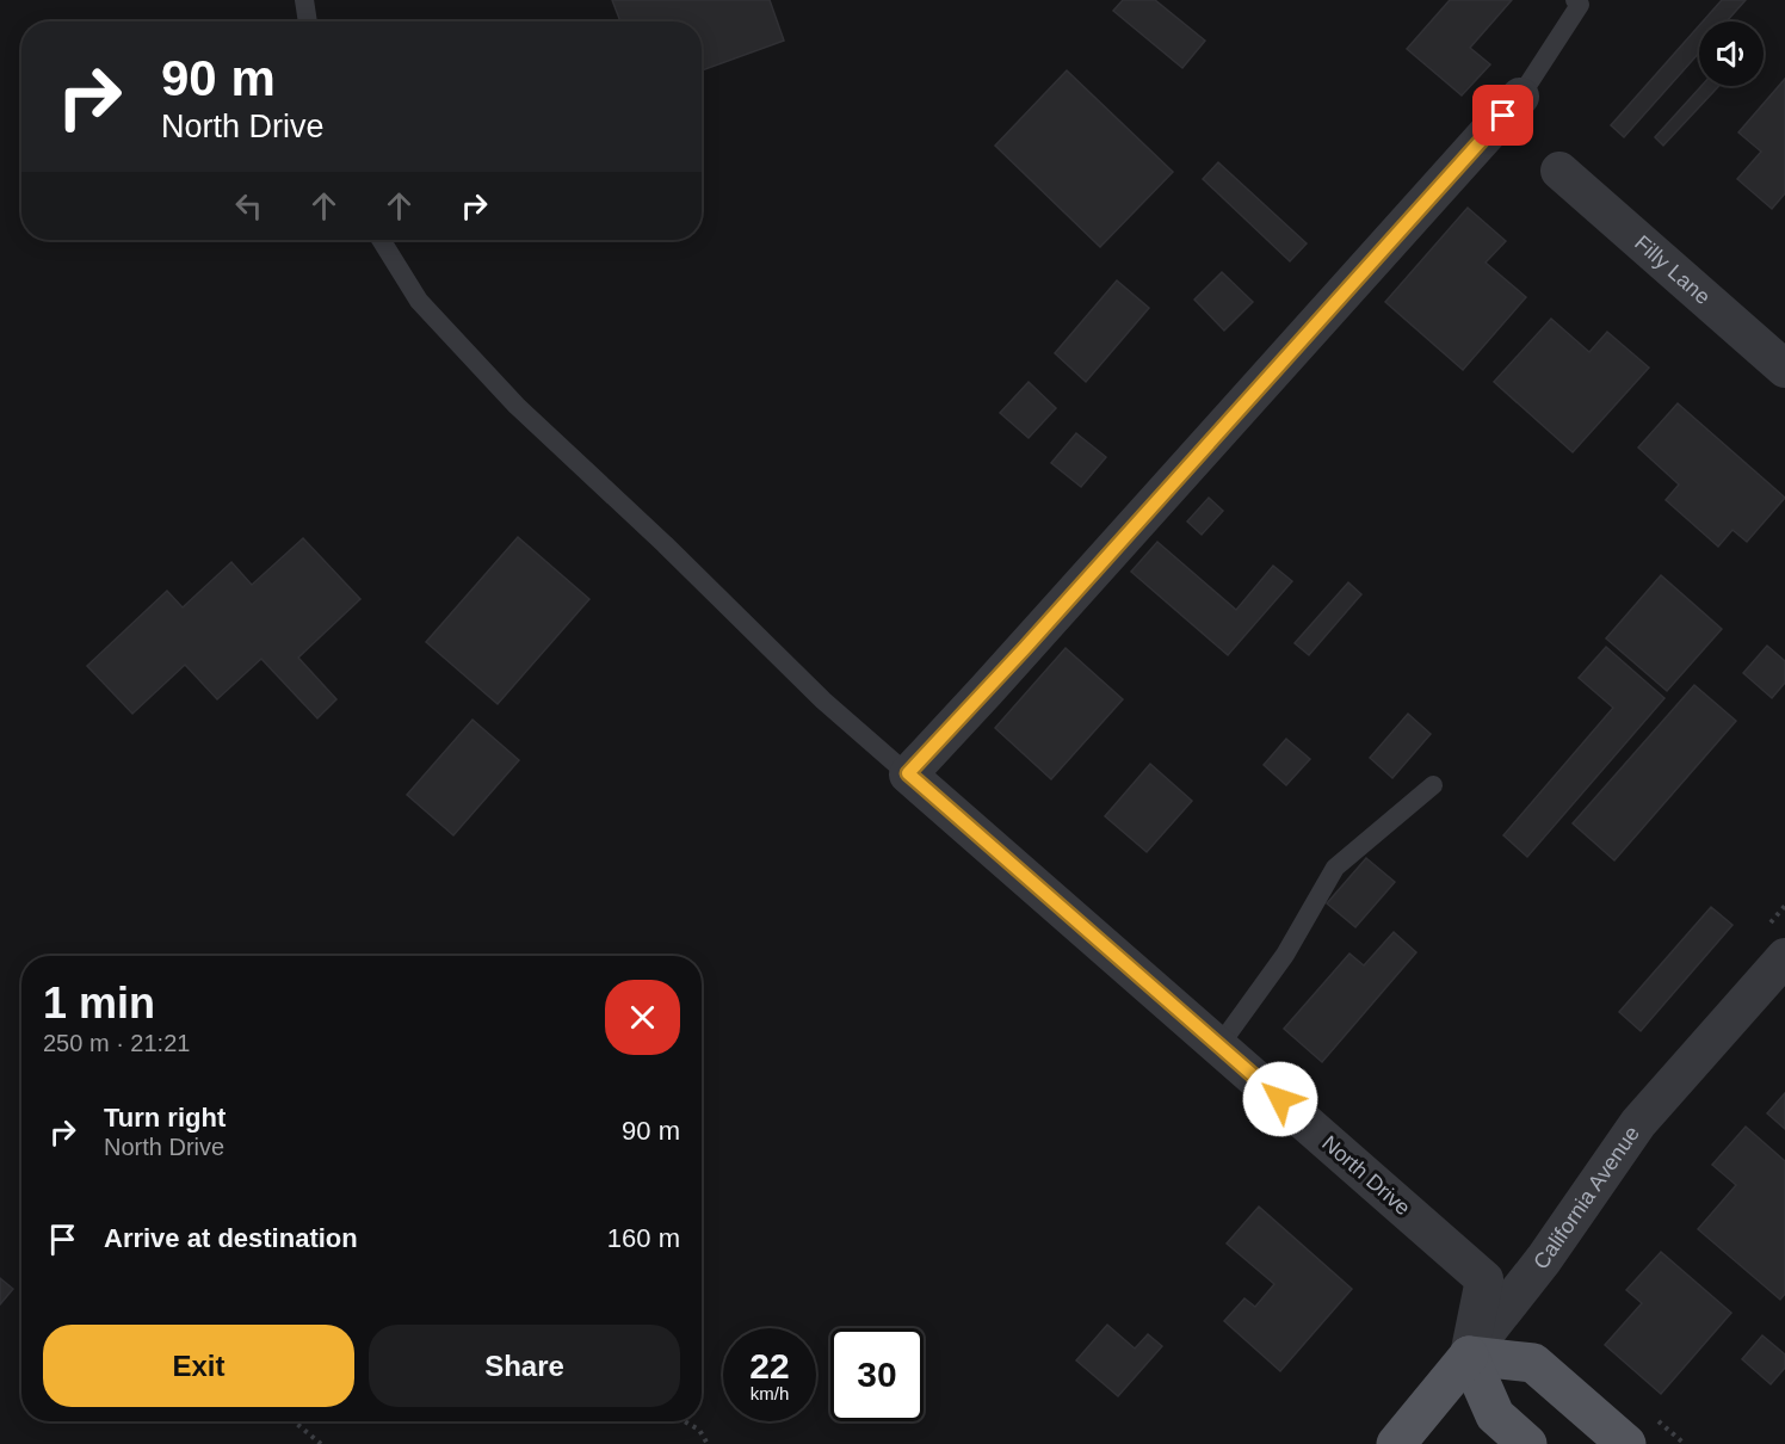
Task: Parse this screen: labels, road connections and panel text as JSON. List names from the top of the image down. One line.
{"streets":{"main road":["California Avenue"],"street":["Filly Lane","North Drive"]},"crossings":[["North Drive","California Avenue"]],"page":{"turn":["90 m","North Drive"],"heading":["1 min","250 m · 21:21"],"list":[{"name":"Turn right","note":"North Drive","value":"90 m"},{"name":"Arrive at destination","value":"160 m"}],"buttons":["Exit","Share"],"speed":"22 km/h","limit":"30"}}
